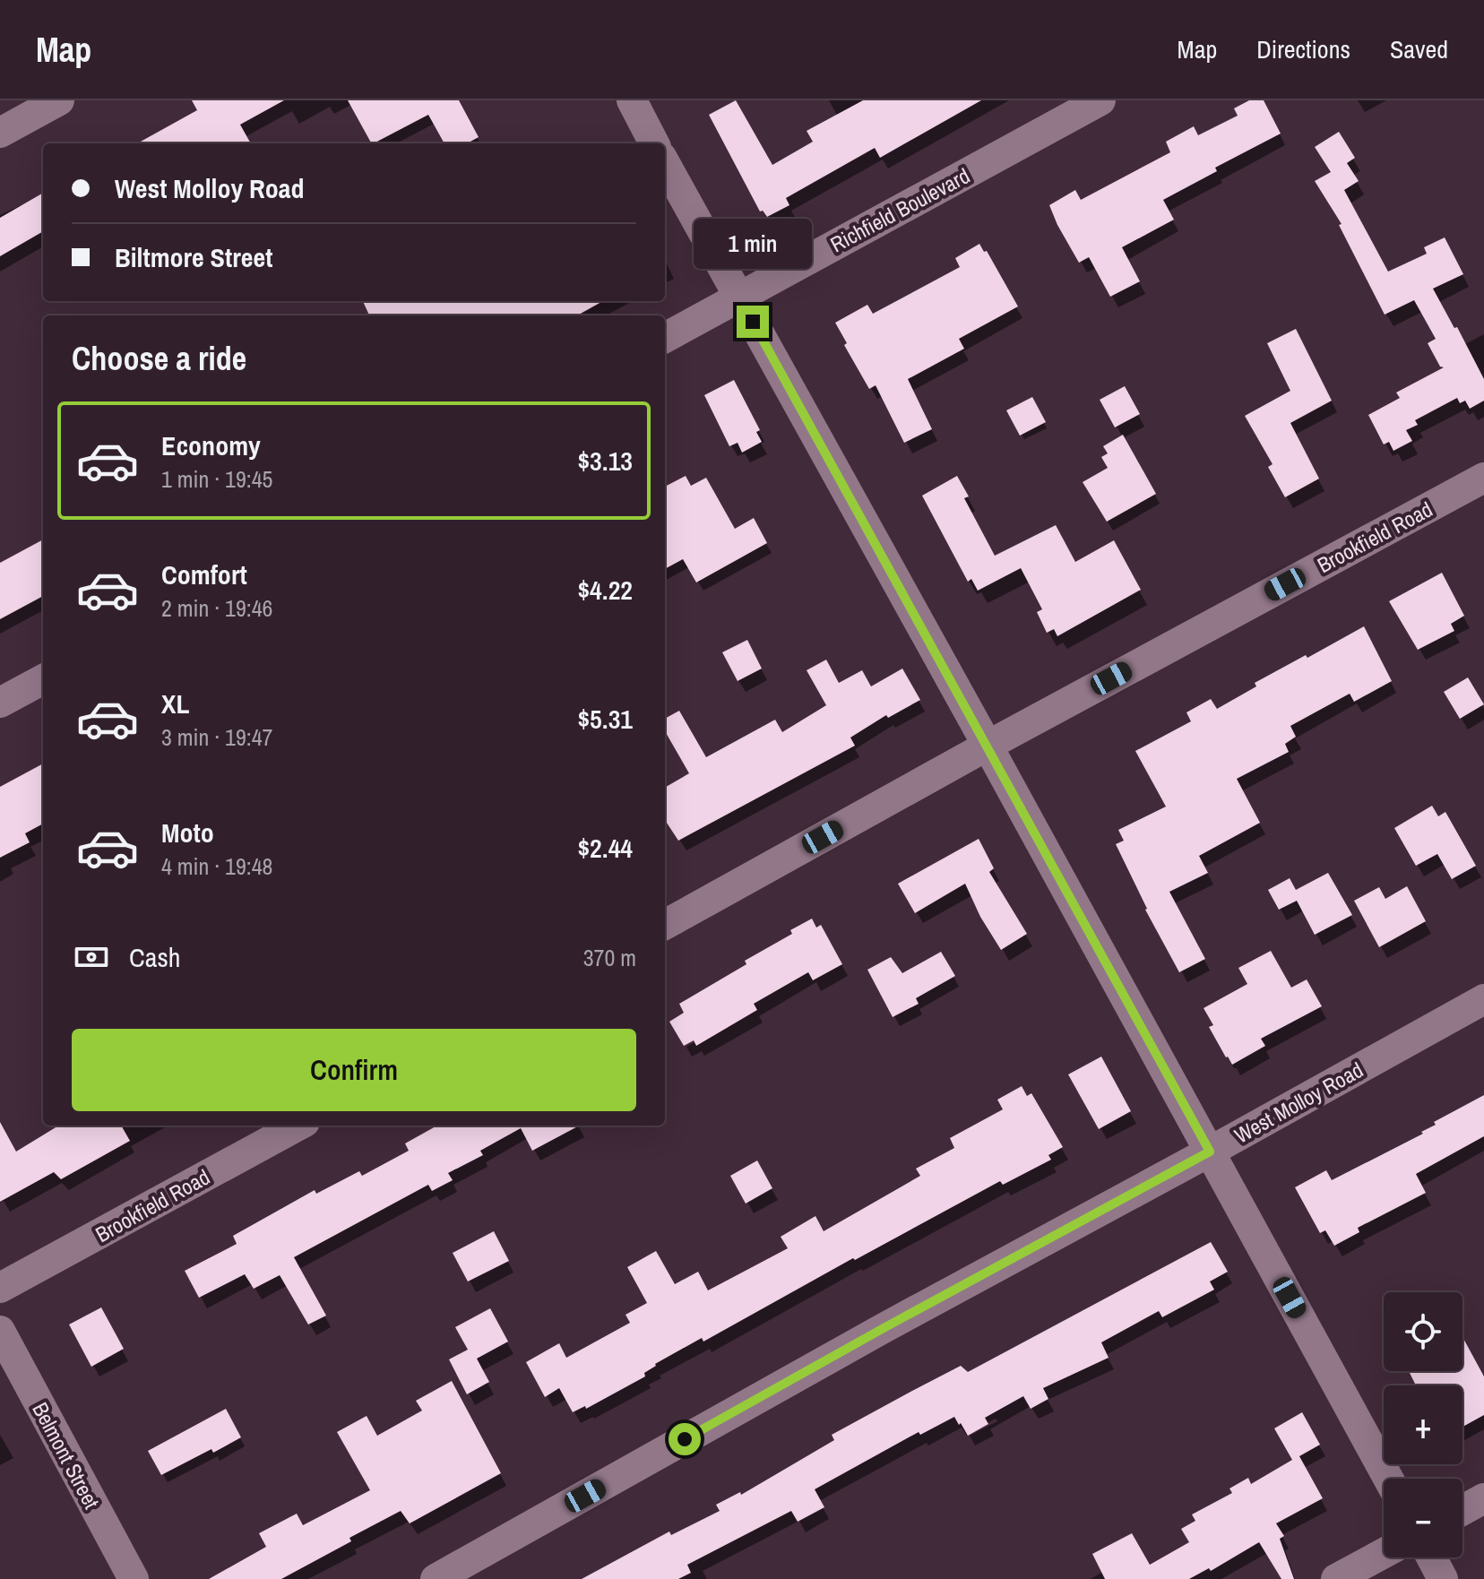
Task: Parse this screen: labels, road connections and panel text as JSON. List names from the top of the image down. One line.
{"streets":{"street":["Richfield Boulevard","Brookfield Road","West Molloy Road","Belmont Street"]},"page":{"header":"Map","nav":["Map","Directions","Saved"],"banner":["West Molloy Road","Biltmore Street"],"bubble":"1 min","heading":"Choose a ride","list":[{"name":"Economy","note":"1 min · 19:45","value":"$3.13"},{"name":"Comfort","note":"2 min · 19:46","value":"$4.22"},{"name":"XL","note":"3 min · 19:47","value":"$5.31"},{"name":"Moto","note":"4 min · 19:48","value":"$2.44"}],"pay":["Cash","370 m"],"buttons":"Confirm","map_buttons":["+","−"]}}
